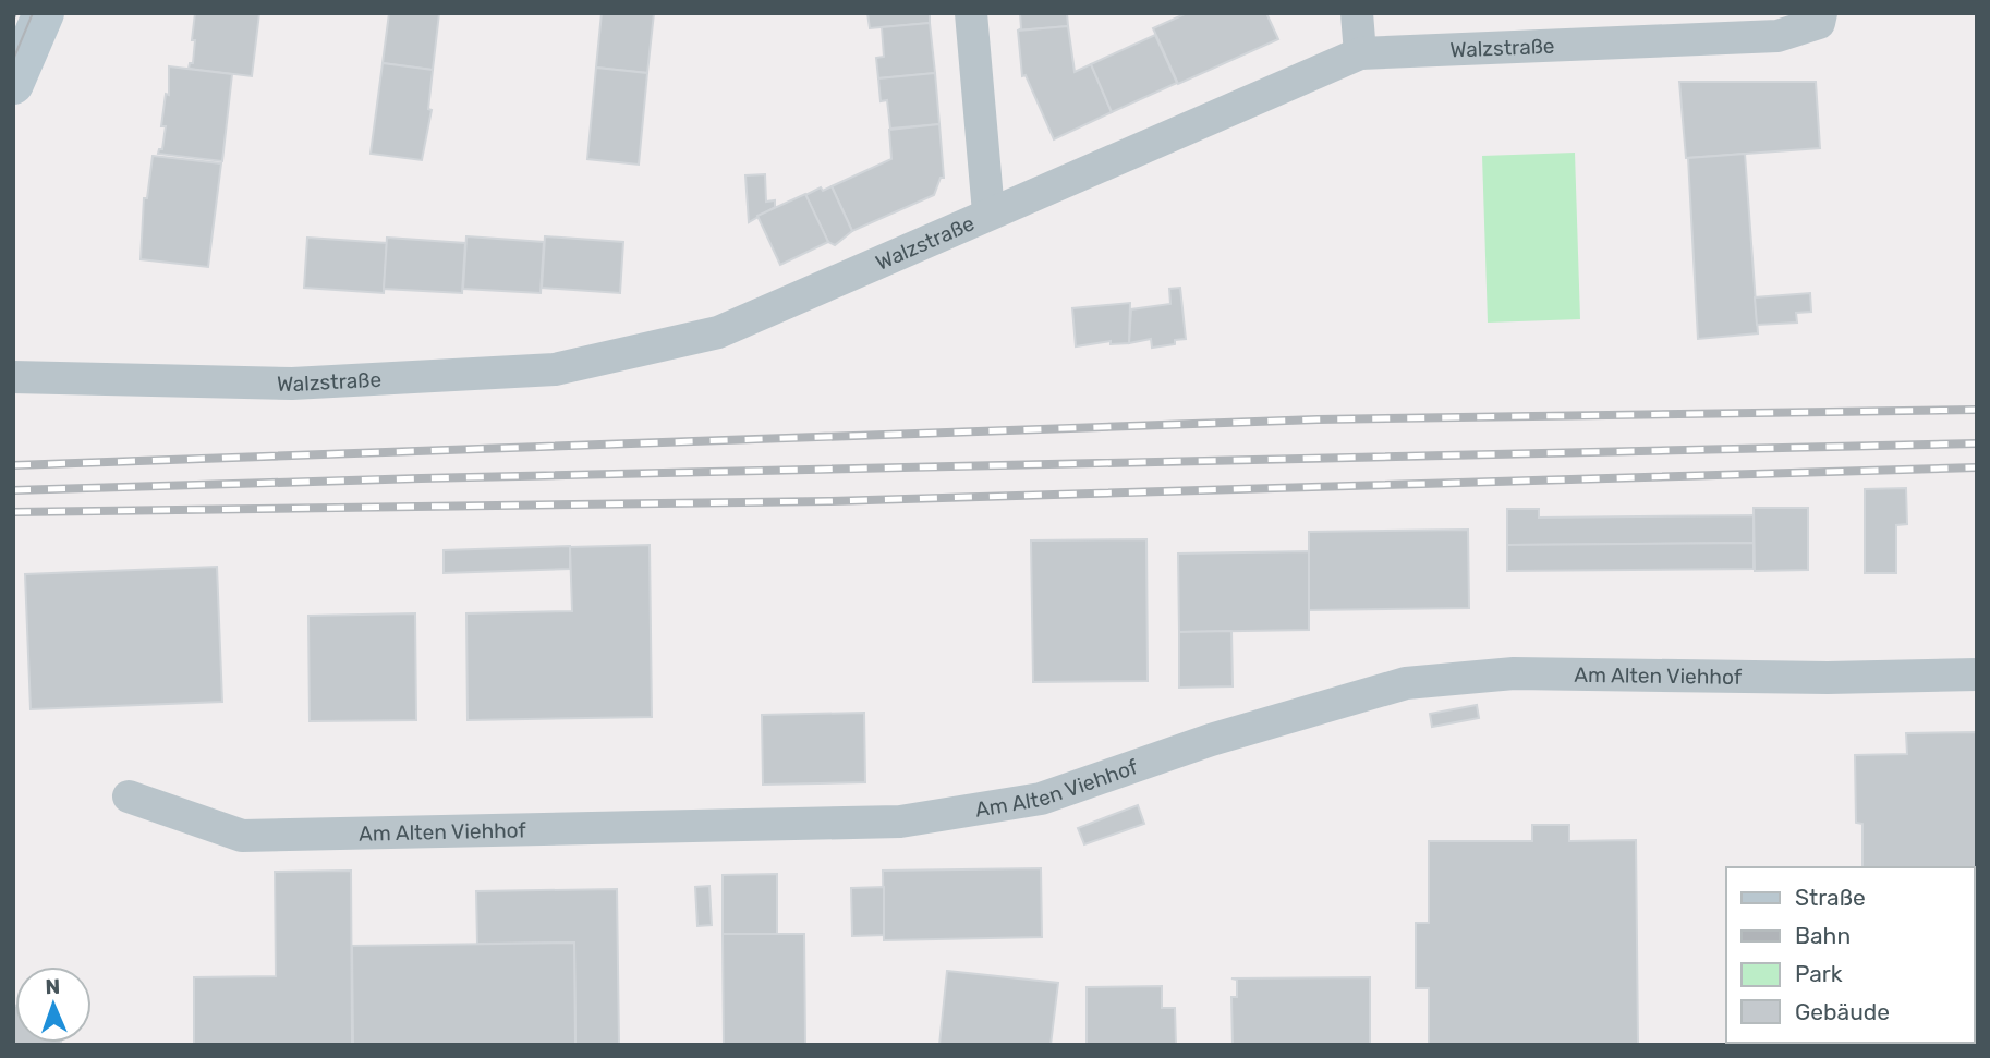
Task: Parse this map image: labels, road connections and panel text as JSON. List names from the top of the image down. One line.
{"streets":{"street":["Walzstraße","Am Alten Viehhof"]},"legend":["Straße","Bahn","Park","Gebäude"],"north":"top"}
